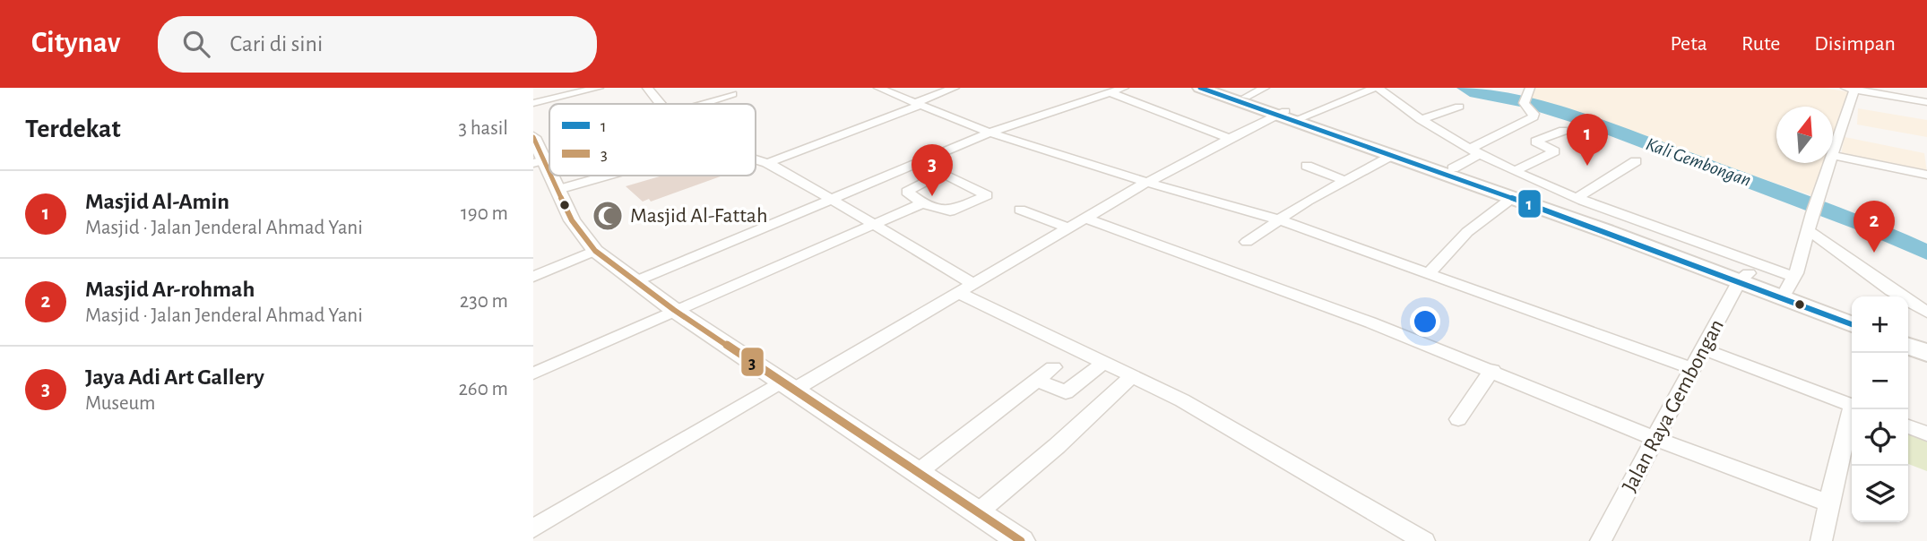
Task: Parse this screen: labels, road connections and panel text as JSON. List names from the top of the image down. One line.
{"streets":{"street":["Jalan Raya Gembongan"]},"water":["Kali Gembongan"],"places":{"mosque":["Masjid Al-Fattah"]},"lines":["transit line 1","transit line 3"],"legend":["1","3"],"north":"top","page":{"header":"Citynav","search":"Cari di sini","nav":["Peta","Rute","Disimpan"],"heading":["Terdekat","3 hasil"],"pins":["1","3","2"],"list":[{"mark":"1","name":"Masjid Al-Amin","note":"Masjid · Jalan Jenderal Ahmad Yani","value":"190 m"},{"mark":"2","name":"Masjid Ar-rohmah","note":"Masjid · Jalan Jenderal Ahmad Yani","value":"230 m"},{"mark":"3","name":"Jaya Adi Art Gallery","note":"Museum","value":"260 m"}],"map_buttons":["+","−"]}}
